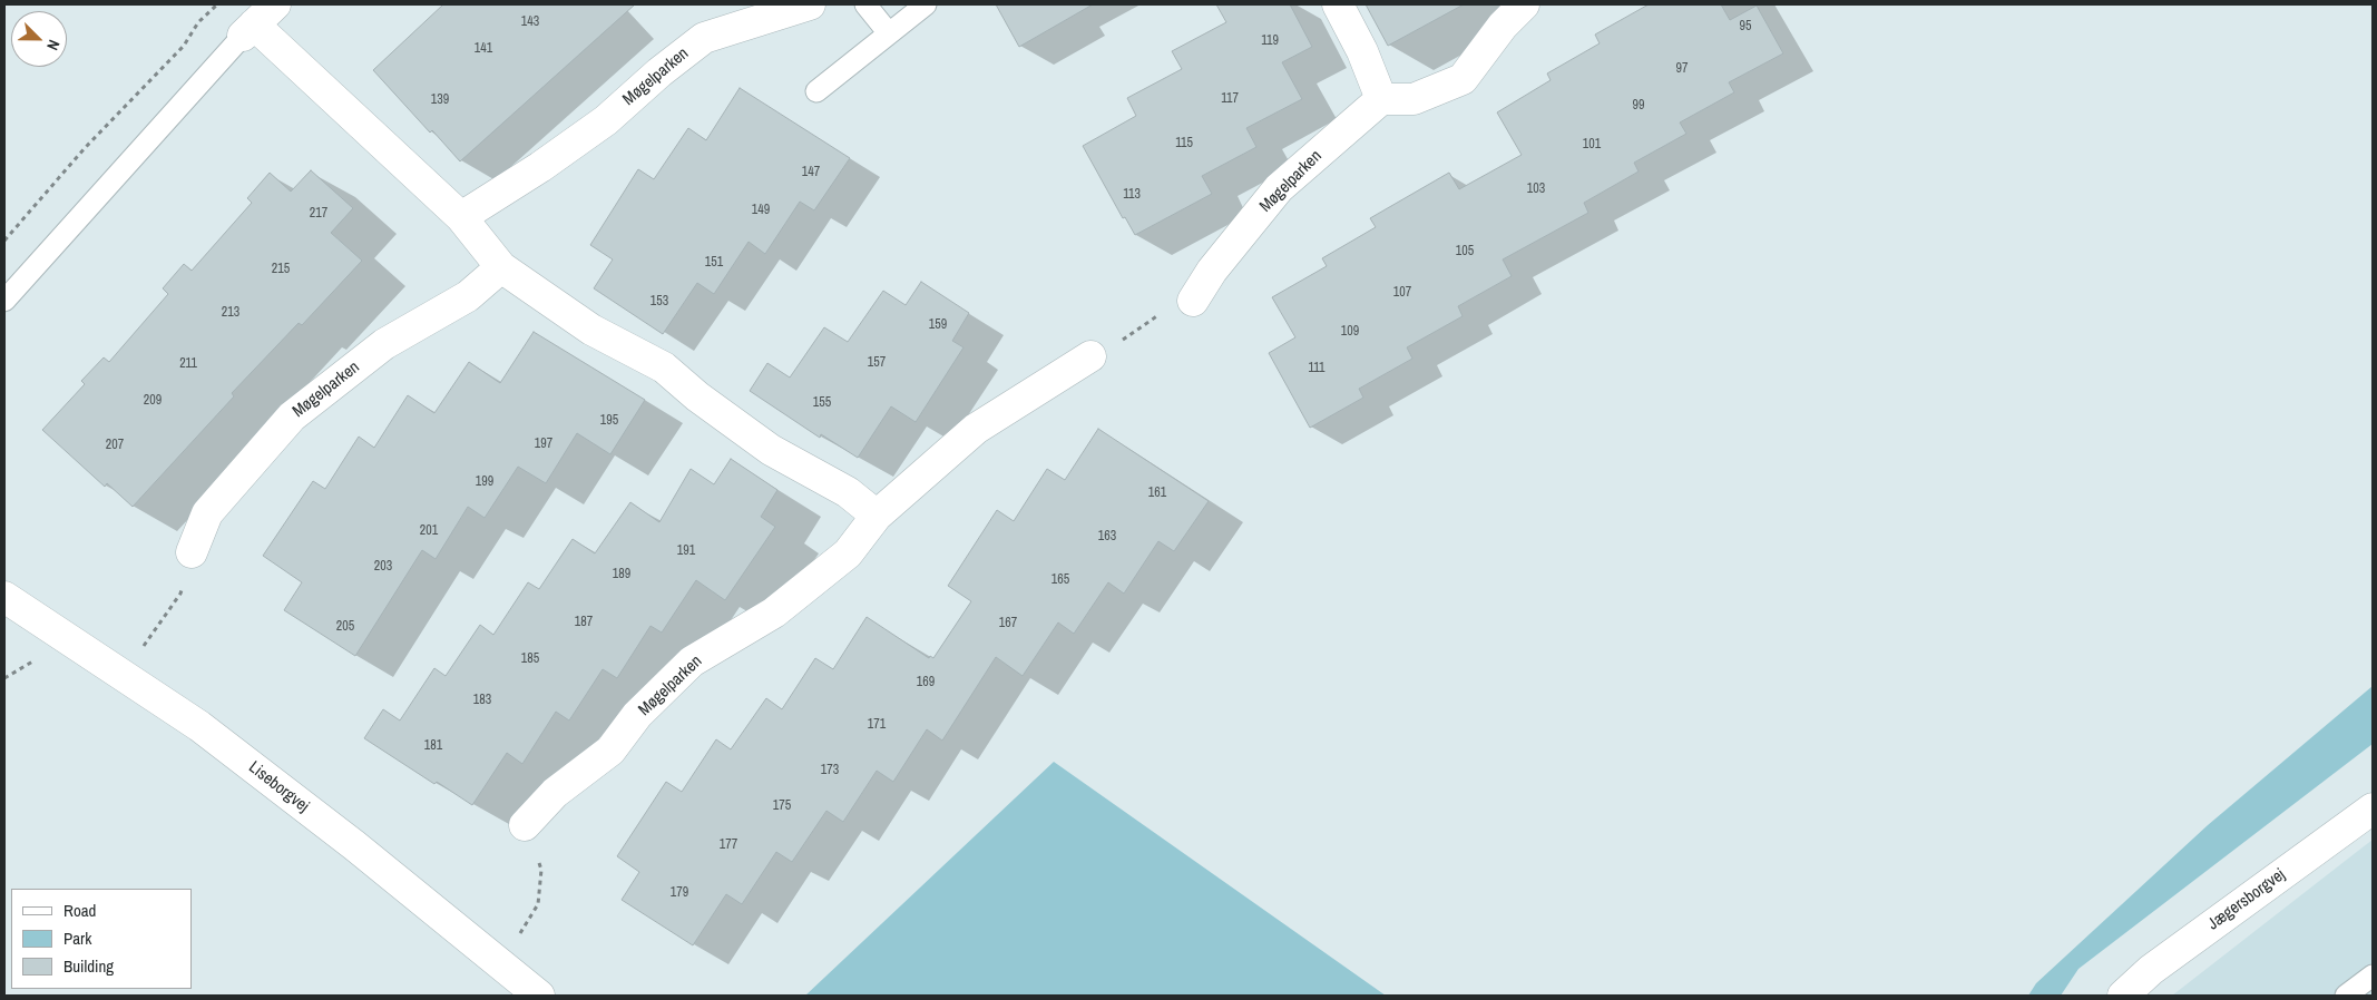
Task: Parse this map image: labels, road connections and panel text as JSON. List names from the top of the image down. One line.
{"streets":{"street":["Møgelparken","Liseborgvej","Jægersborgvej"]},"house_numbers":["143","95","119","141","97","117","139","99","115","101","147","103","113","149","217","105","151","215","107","153","213","159","109","157","211","111","209","155","195","197","207","199","161","201","163","191","203","189","165","187","167","205","185","169","183","171","181","173","175","177","179"],"legend":["Road","Park","Building"],"north":"bottom right"}
